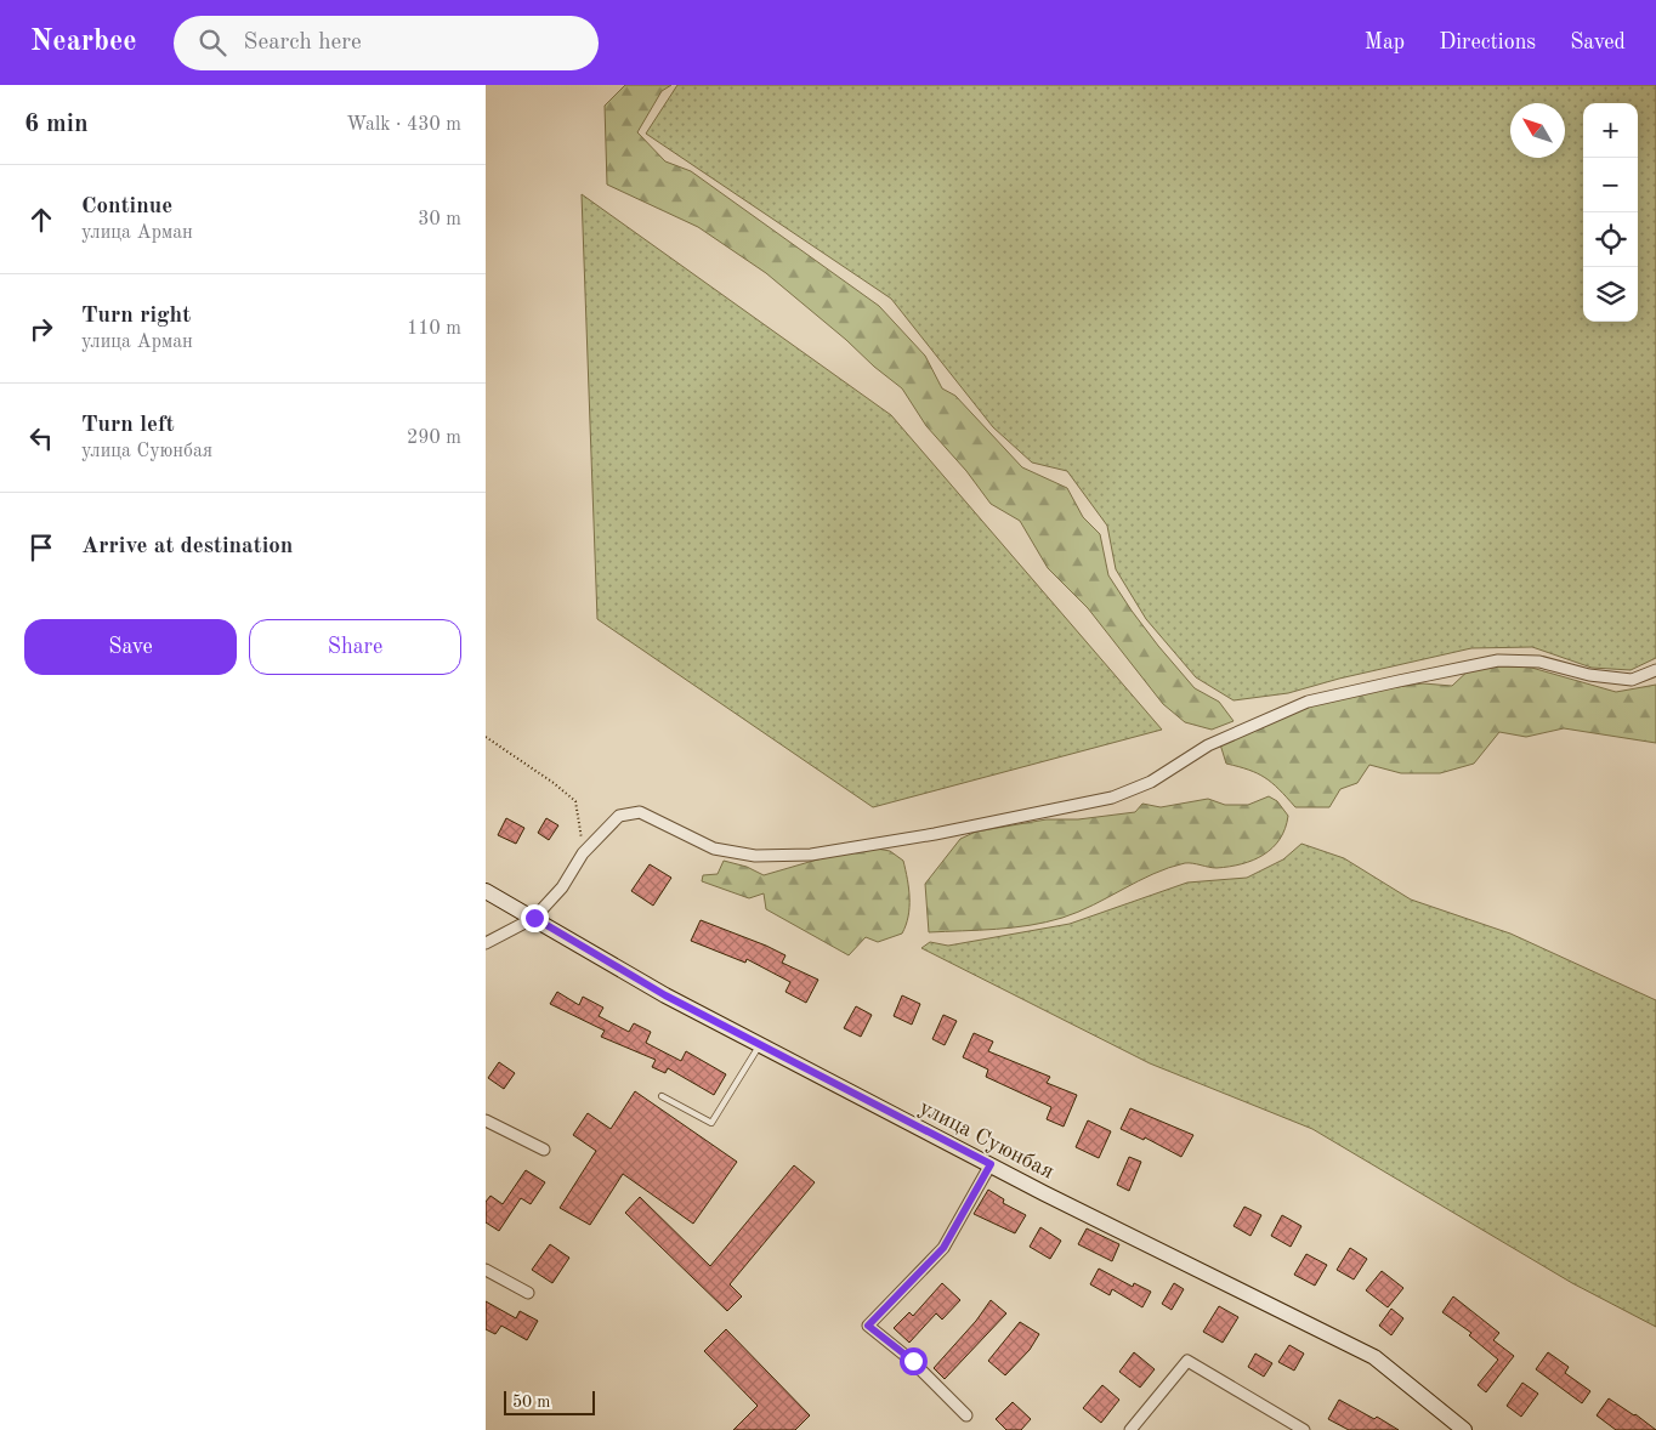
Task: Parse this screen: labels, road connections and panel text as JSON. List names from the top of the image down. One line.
{"streets":{"main road":["улица Суюнбая"]},"scale_bar":"50 m","north":"top left","page":{"header":"Nearbee","search":"Search here","nav":["Map","Directions","Saved"],"heading":["6 min","Walk · 430 m"],"map_buttons":["+","−"],"list":[["Continue","улица Арман","30 m"],["Turn right","улица Арман","110 m"],["Turn left","улица Суюнбая","290 m"],"Arrive at destination"],"buttons":["Save","Share"],"scale":"50 m"}}
